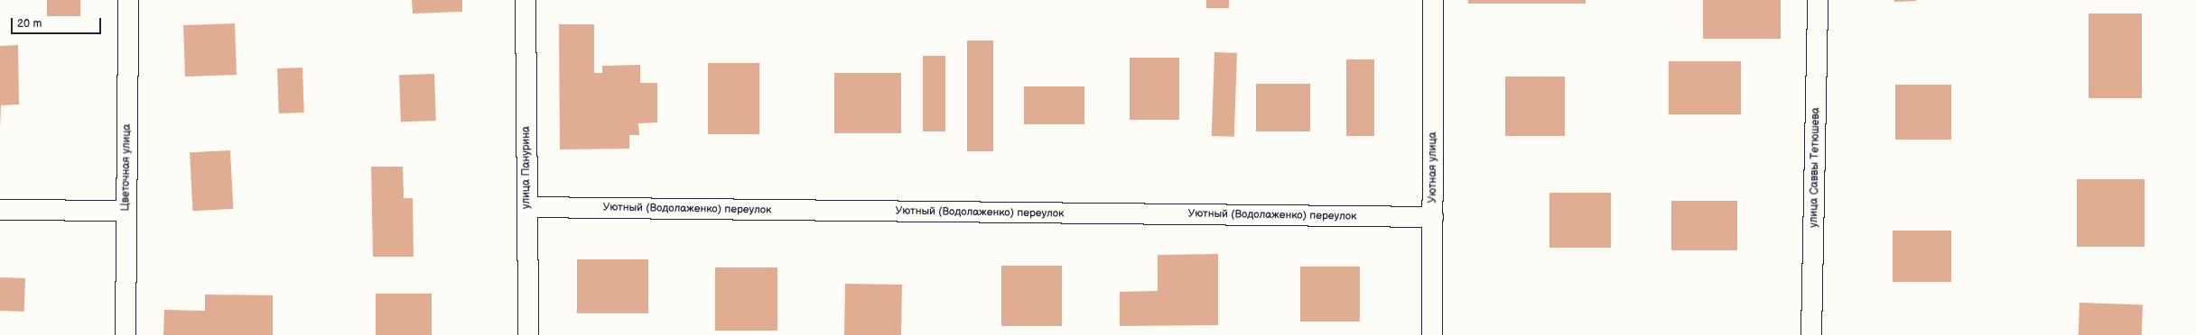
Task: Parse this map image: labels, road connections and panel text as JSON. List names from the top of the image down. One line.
{"streets":{"street":["Цветочная улица","улица Панурина","Уютная улица","улица Саввы Тетюшева","Уютный (Водолаженко) переулок"]},"crossings":[["улица Панурина","Уютный (Водолаженко) переулок"],["Уютная улица","Уютный (Водолаженко) переулок"]],"scale_bar":"20 m"}
